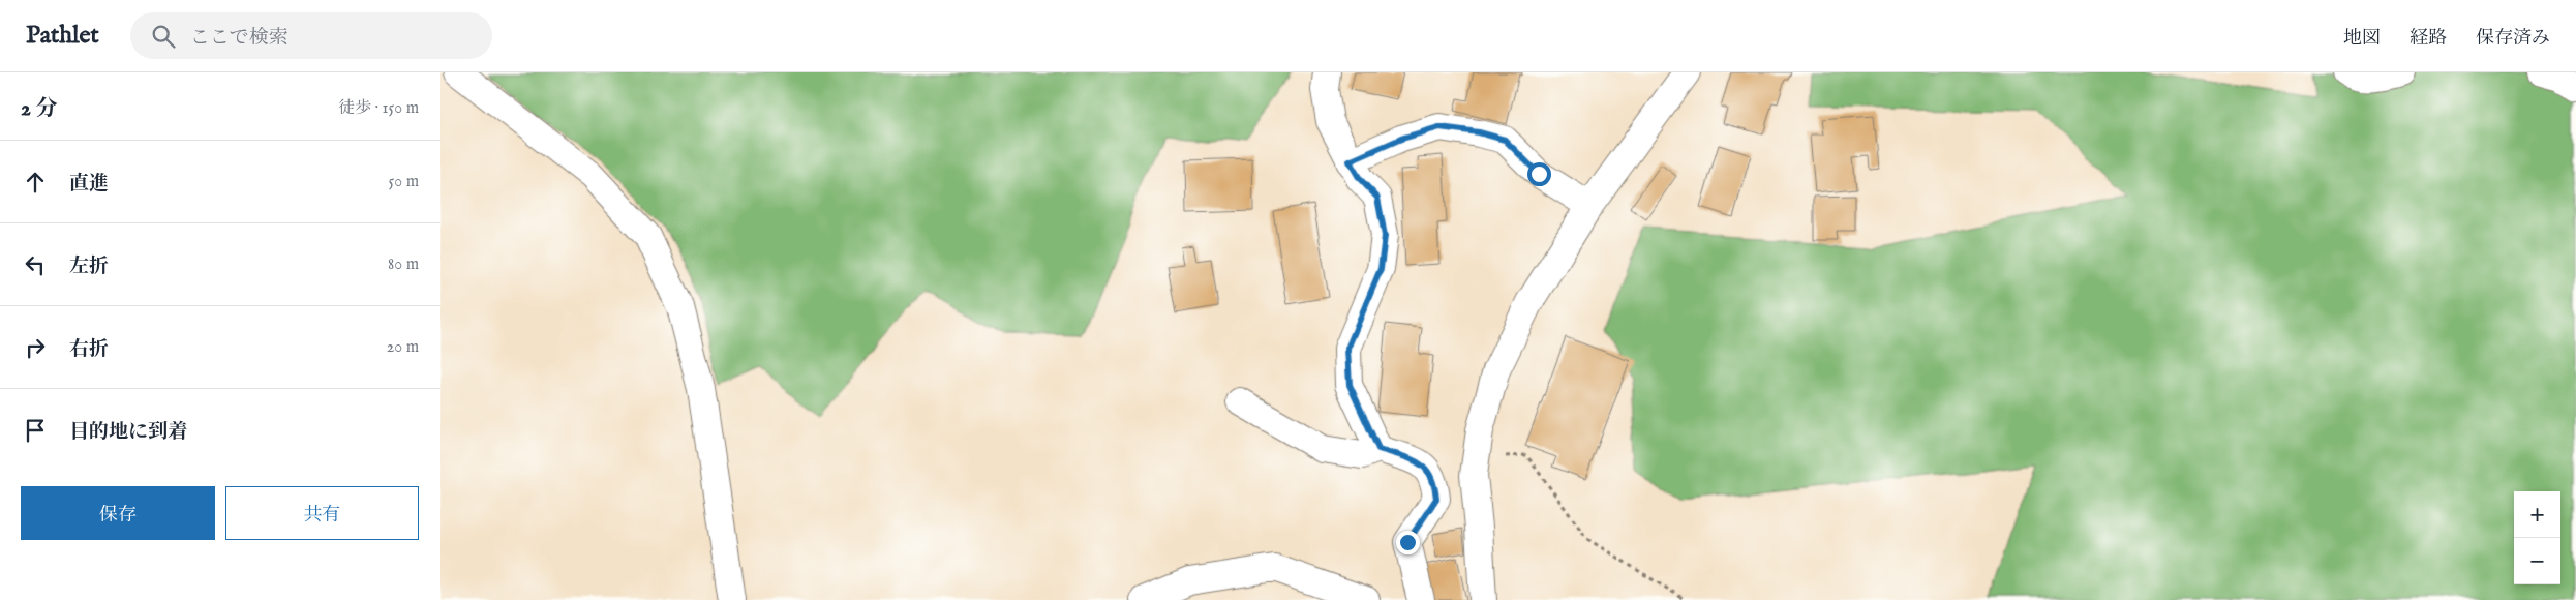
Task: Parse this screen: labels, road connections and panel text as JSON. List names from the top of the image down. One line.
{"page":{"header":"Pathlet","search":"ここで検索","nav":["地図","経路","保存済み"],"heading":["2 分","徒歩 · 150 m"],"list":[["直進","50 m"],["左折","80 m"],["右折","20 m"],"目的地に到着"],"buttons":["保存","共有"],"map_buttons":["+","−"]}}
